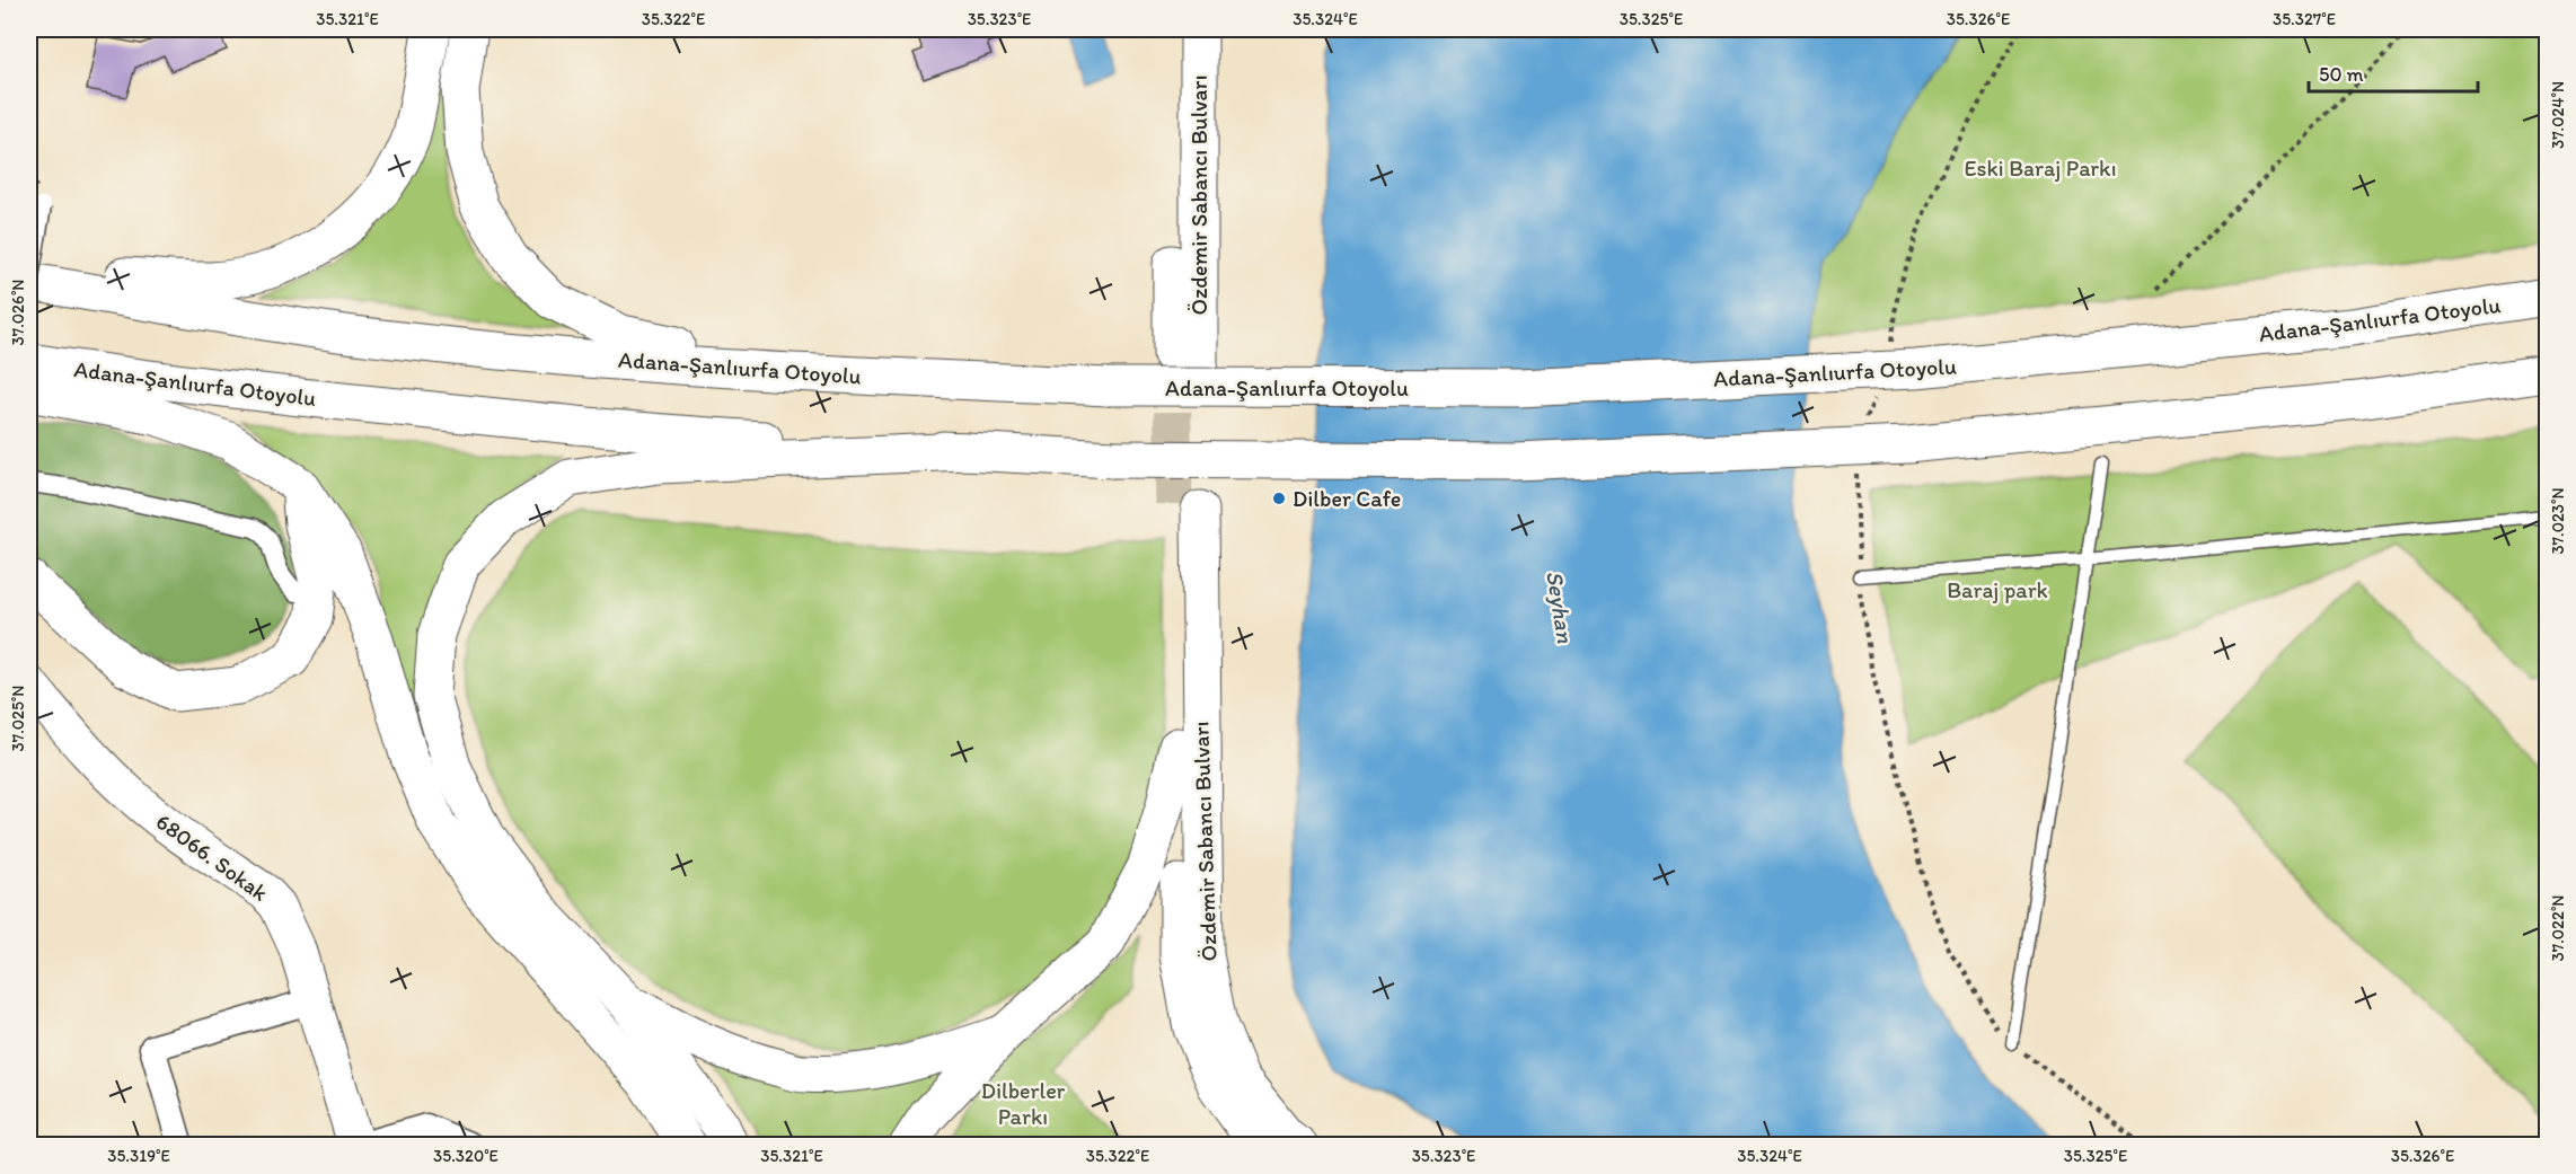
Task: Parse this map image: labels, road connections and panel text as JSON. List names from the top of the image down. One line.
{"streets":{"main road":["Özdemir Sabancı Bulvarı","Adana-Şanlıurfa Otoyolu","68066. Sokak"]},"water":["Seyhan"],"parks":["Eski Baraj Parkı","Baraj park","Dilberler Parkı"],"places":["Dilber Cafe"],"scale_bar":"50 m","coordinates":["35.321°E","35.322°E","35.323°E","35.324°E","35.325°E","35.326°E","35.327°E","37.024°N","37.026°N","37.023°N","37.025°N","37.022°N","35.319°E","35.320°E"]}
